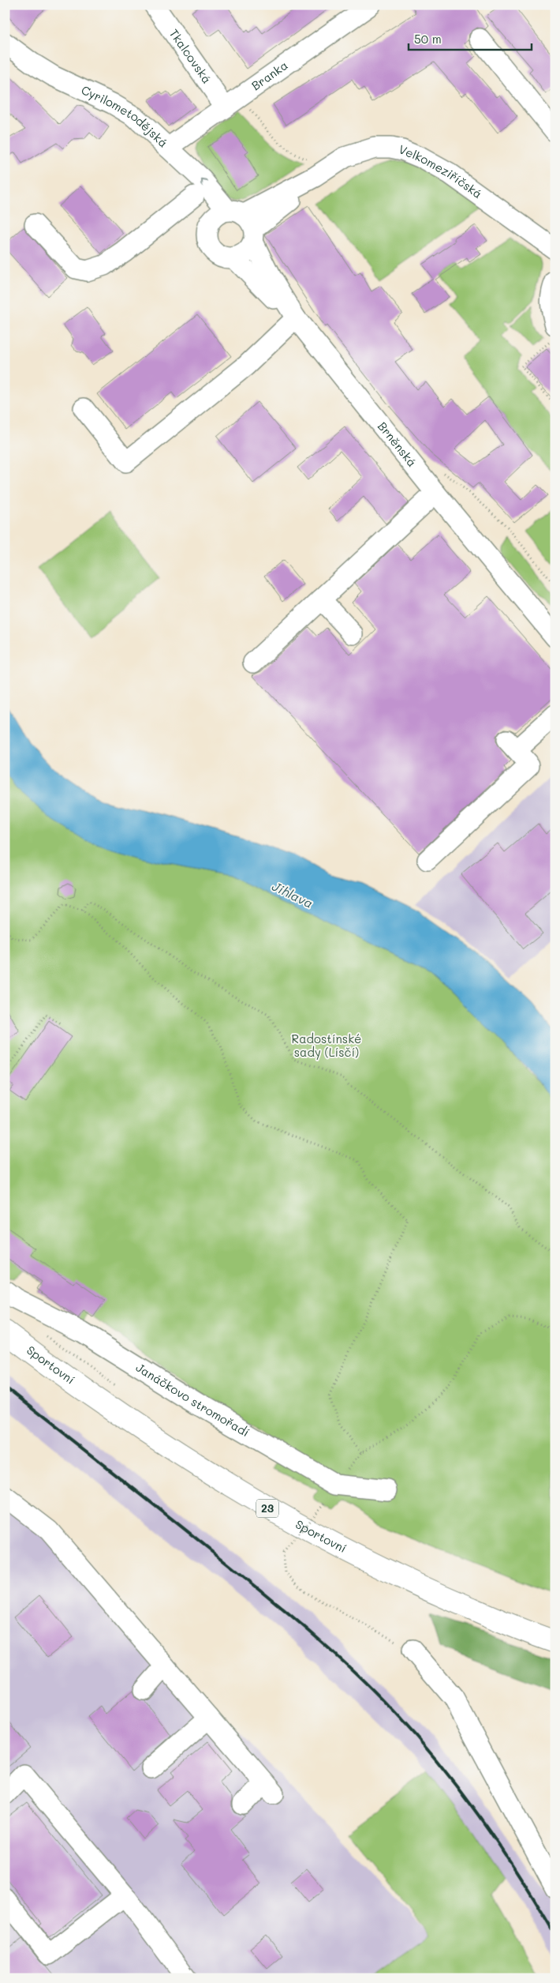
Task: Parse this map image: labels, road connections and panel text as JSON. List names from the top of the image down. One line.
{"streets":{"main road":["Sportovní","23"],"street":["Tkalcovská","Branka","Cyrilometodějská","Velkomeziříčská","Brněnská","Janáčkovo stromořadí"]},"crossings":[["Tkalcovská","Branka"],["Branka","Cyrilometodějská"],["Cyrilometodějská","Velkomeziříčská"],["Cyrilometodějská","Brněnská"],["Velkomeziříčská","Brněnská"]],"water":["Jihlava"],"parks":["Radostínské sady (Lísčí)"],"scale_bar":"50 m"}
